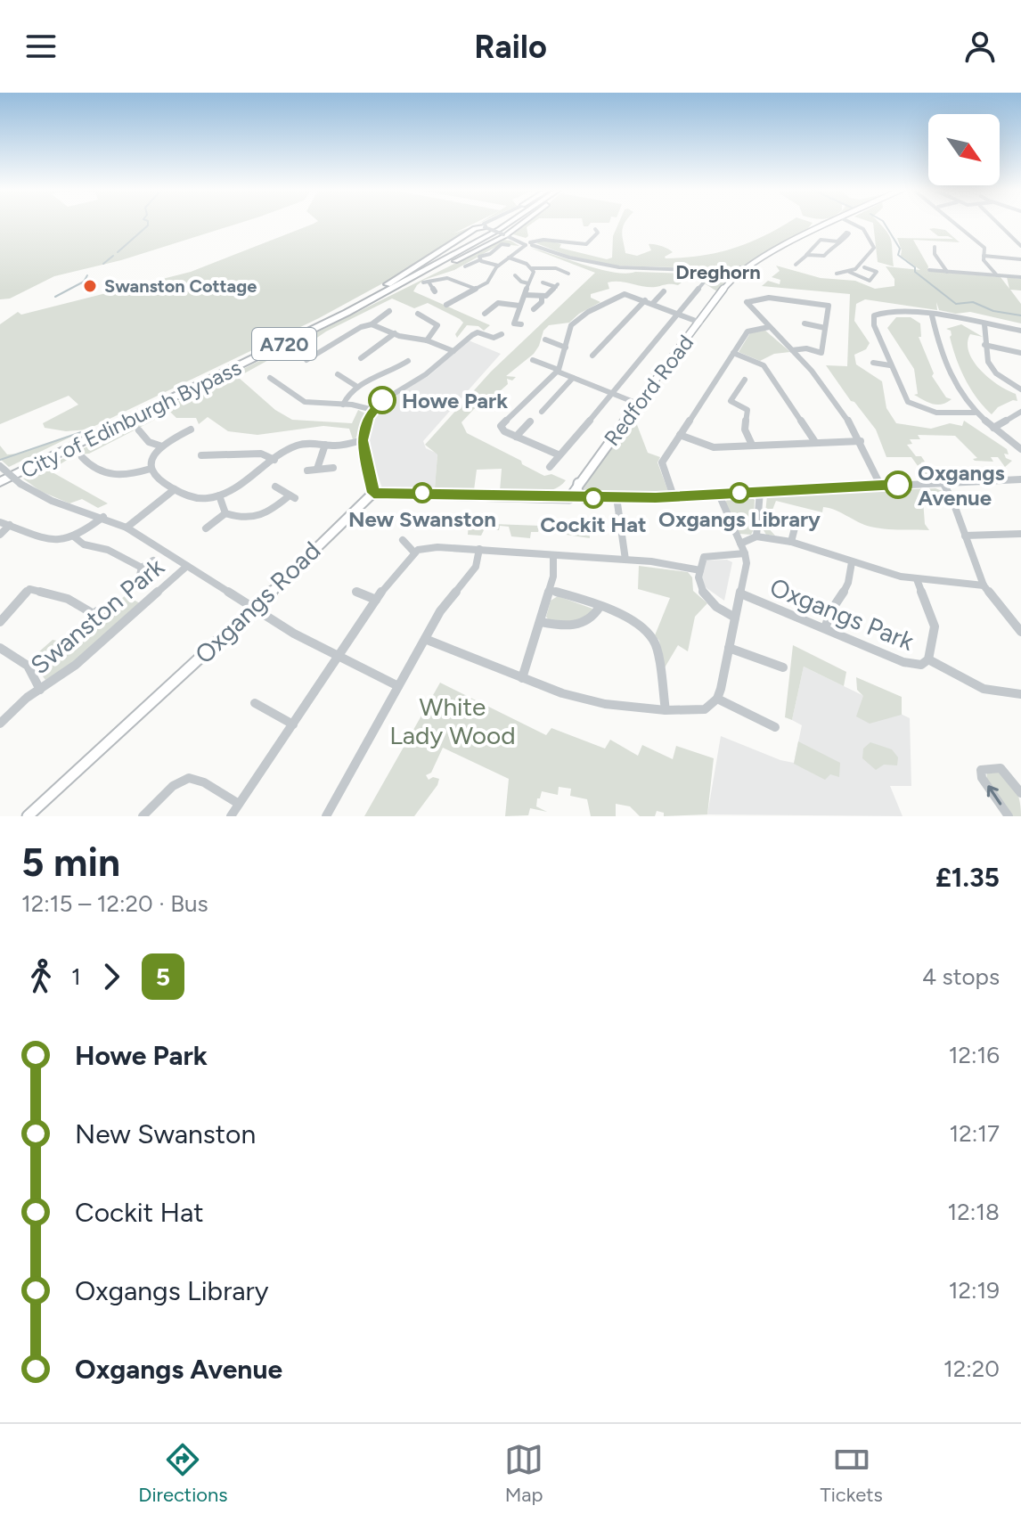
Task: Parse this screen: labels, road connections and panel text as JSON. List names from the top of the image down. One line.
{"streets":{"highway":["A720","City of Edinburgh Bypass"],"main road":["Redford Road","Oxgangs Road"],"street":["Oxgangs Park","Swanston Park"]},"districts":["Dreghorn"],"parks":["White Lady Wood"],"places":["Swanston Cottage","Howe Park","Oxgangs Avenue","New Swanston","Oxgangs Library","Cockit Hat"],"lines":["bus line 5"],"north":"bottom right","page":{"header":"Railo","heading":["5 min","12:15 – 12:20 · Bus","£1.35"],"legs":["1","5","4 stops"],"list":[{"name":"Howe Park","value":"12:16"},{"name":"New Swanston","value":"12:17"},{"name":"Cockit Hat","value":"12:18"},{"name":"Oxgangs Library","value":"12:19"},{"name":"Oxgangs Avenue","value":"12:20"}],"tabs":["Directions","Map","Tickets"]}}
